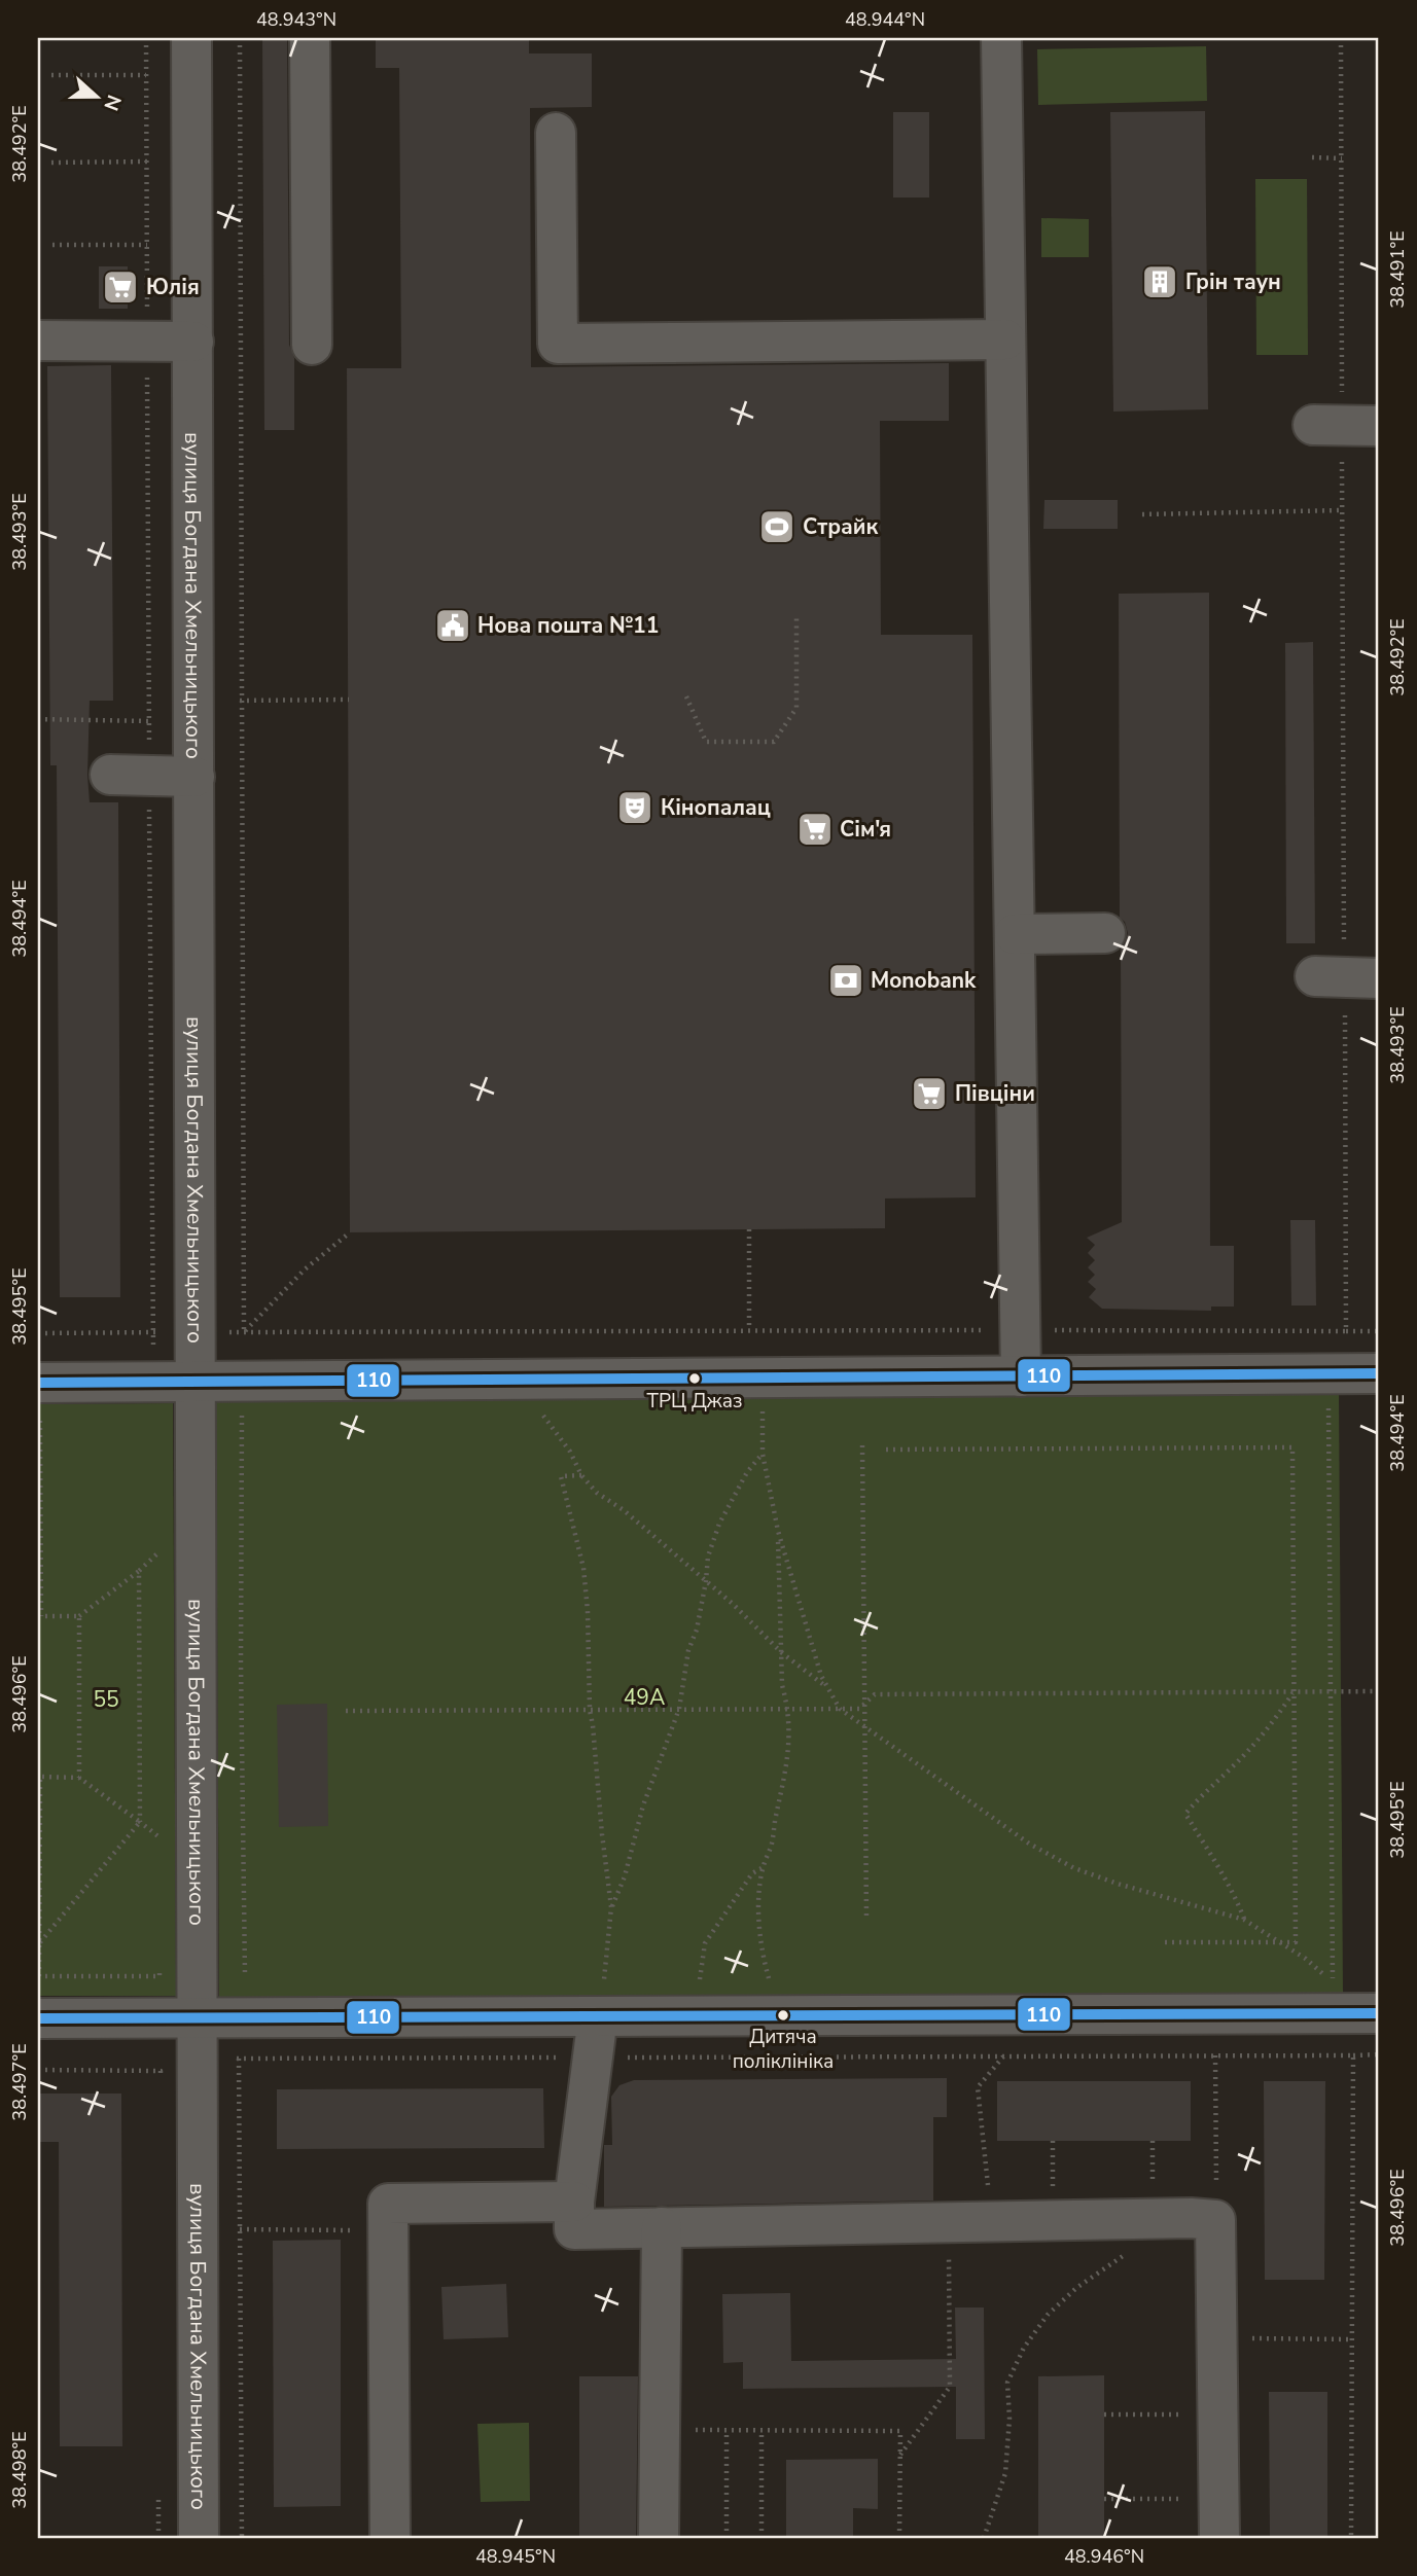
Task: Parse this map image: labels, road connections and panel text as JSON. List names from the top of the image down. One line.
{"streets":{"street":["вулиця Богдана Хмельницького"]},"parks":["49А","55"],"places":{"building":["Грін таун"],"supermarket":["Юлія","Сім'я","Півціни"],"sports":["Страйк"],"public building":["Нова пошта №11"],"theatre":["Кінопалац"],"bank":["Monobank"],"other":["ТРЦ Джаз","Дитяча поліклініка"]},"lines":["transit line 110"],"north":"right","coordinates":["48.943°N","48.944°N","38.492°E","38.491°E","38.493°E","38.494°E","38.495°E","38.496°E","38.497°E","38.498°E","48.945°N","48.946°N"]}
